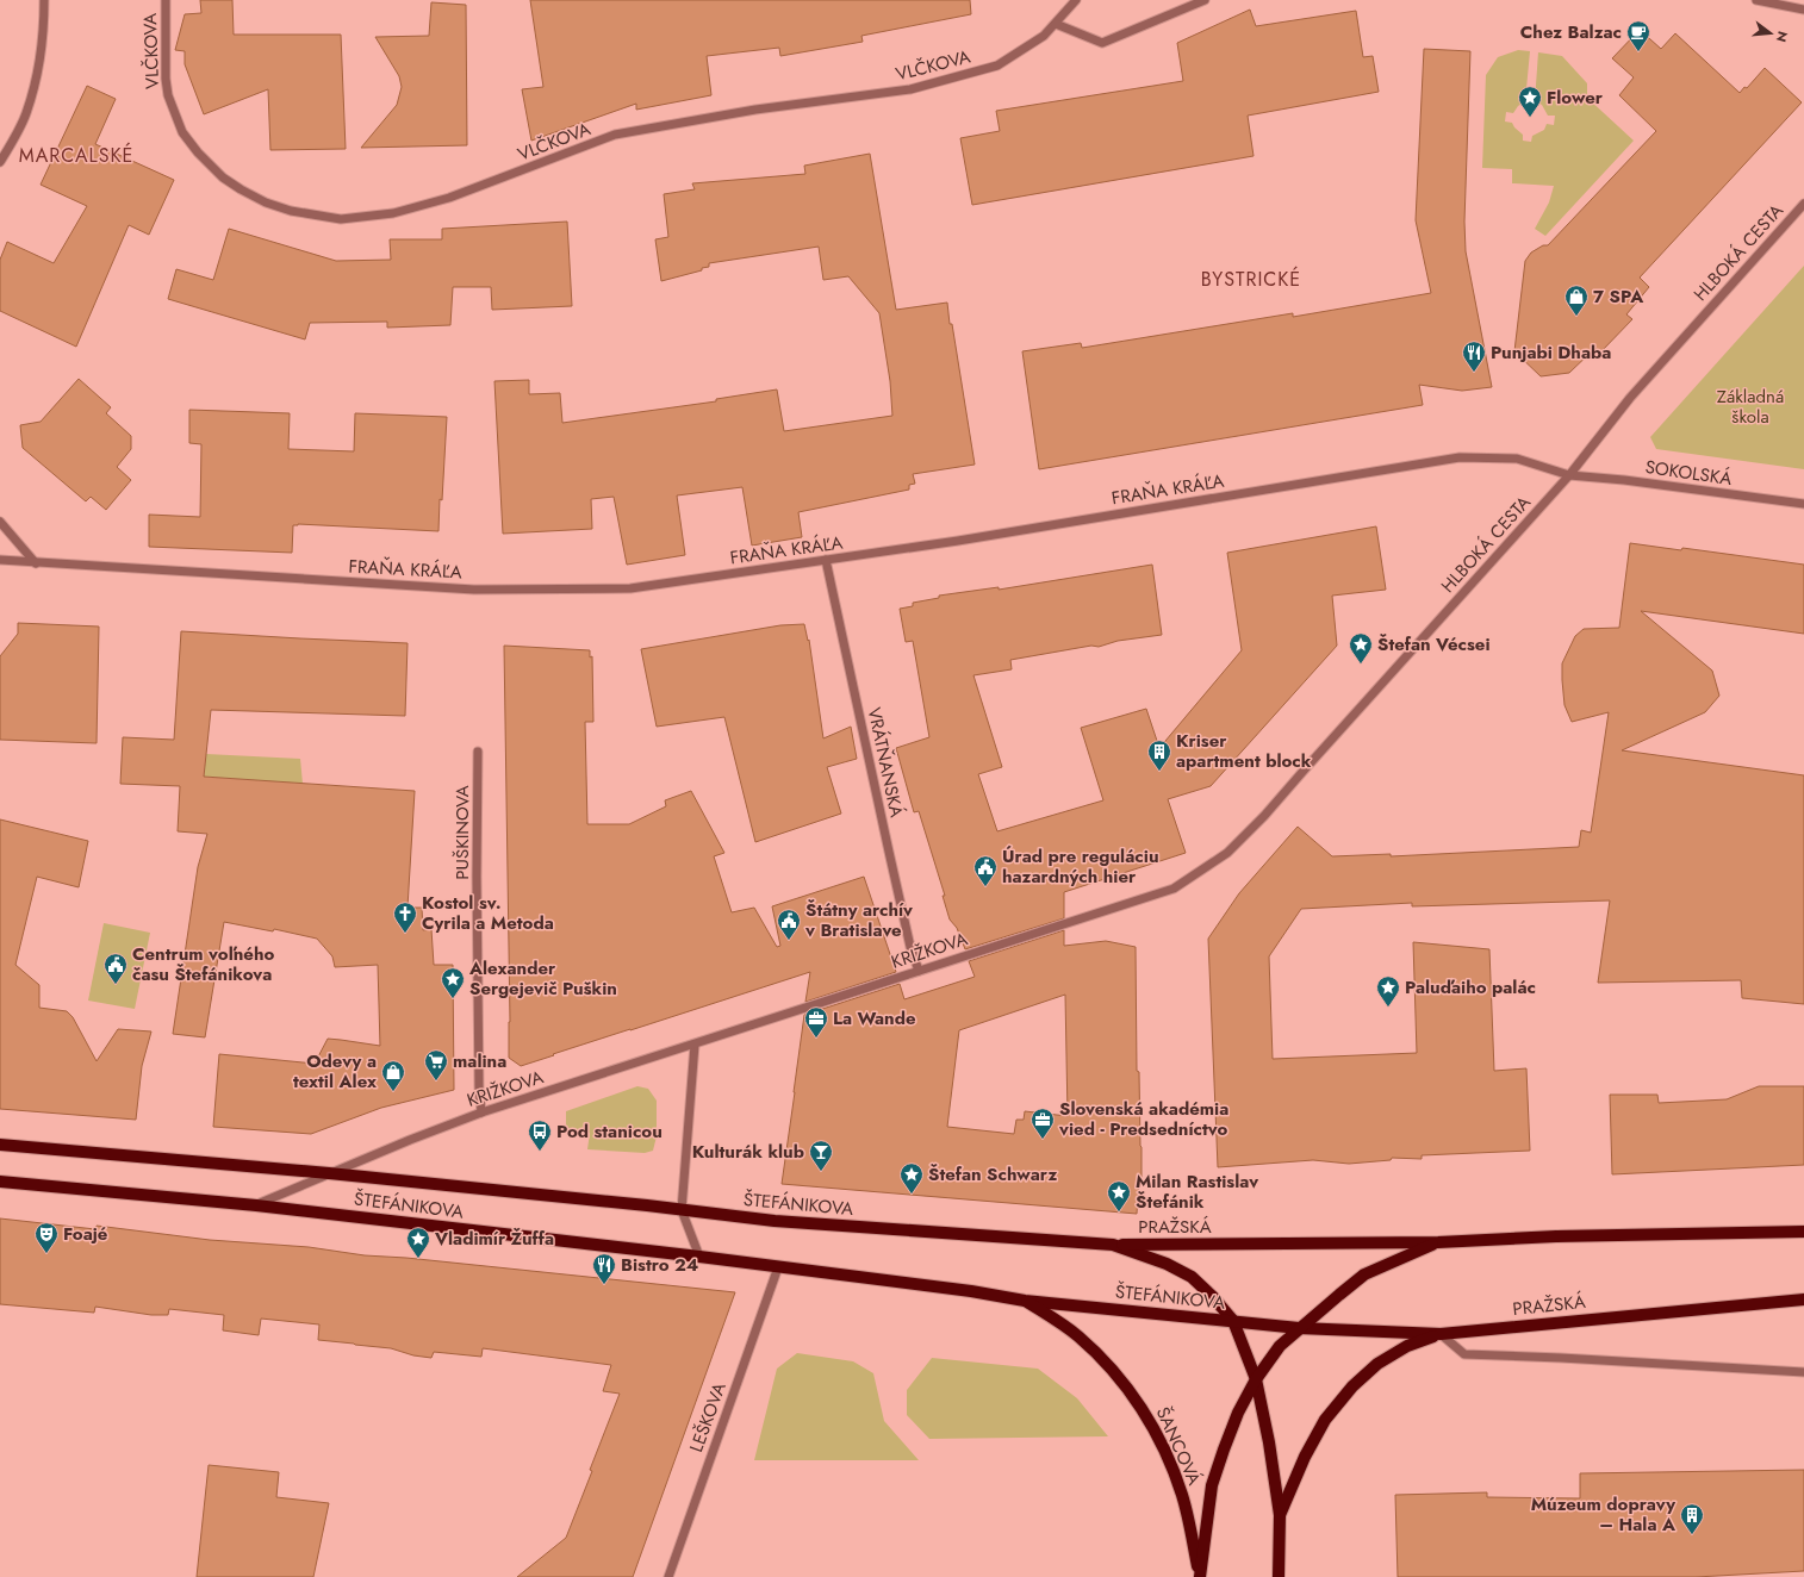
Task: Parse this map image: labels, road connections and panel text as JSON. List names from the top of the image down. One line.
{"streets":{"main road":["ŠTEFÁNIKOVA","PRAŽSKÁ","ŠANCOVÁ"],"street":["VLČKOVA","HLBOKÁ CESTA","SOKOLSKÁ","FRAŇA KRÁĽA","VRÁTŇANSKÁ","PUŠKINOVA","KRIŽKOVA","LEŠKOVA"]},"crossings":[["HLBOKÁ CESTA","SOKOLSKÁ"],["HLBOKÁ CESTA","FRAŇA KRÁĽA"],["HLBOKÁ CESTA","KRIŽKOVA"],["SOKOLSKÁ","FRAŇA KRÁĽA"],["FRAŇA KRÁĽA","VRÁTŇANSKÁ"],["VRÁTŇANSKÁ","KRIŽKOVA"],["PUŠKINOVA","KRIŽKOVA"],["KRIŽKOVA","ŠTEFÁNIKOVA"],["ŠTEFÁNIKOVA","PRAŽSKÁ"],["ŠTEFÁNIKOVA","LEŠKOVA"],["ŠTEFÁNIKOVA","ŠANCOVÁ"],["PRAŽSKÁ","ŠANCOVÁ"]],"districts":["MARCALSKÉ","BYSTRICKÉ"],"parks":["Základná škola"],"places":{"cafe":["Chez Balzac"],"place":["Flower","Štefan Vécsei","Alexander Sergejevič Puškin","Paluďaiho palác","Štefan Schwarz","Milan Rastislav Štefánik","Vladimír Žuffa"],"shop":["7 SPA","Odevy a textil Alex"],"restaurant":["Punjabi Dhaba","Bistro 24"],"building":["Kriser apartment block","Múzeum dopravy – Hala A"],"public building":["Úrad pre reguláciu hazardných hier","Štátny archív v Bratislave","Centrum voľného času Štefánikova"],"church":["Kostol sv. Cyrila a Metoda"],"office":["La Wande","Slovenská akadémia vied - Predsedníctvo"],"supermarket":["malina"],"bus stop":["Pod stanicou"],"bar":["Kulturák klub"],"theatre":["Foajé"]},"north":"right"}
